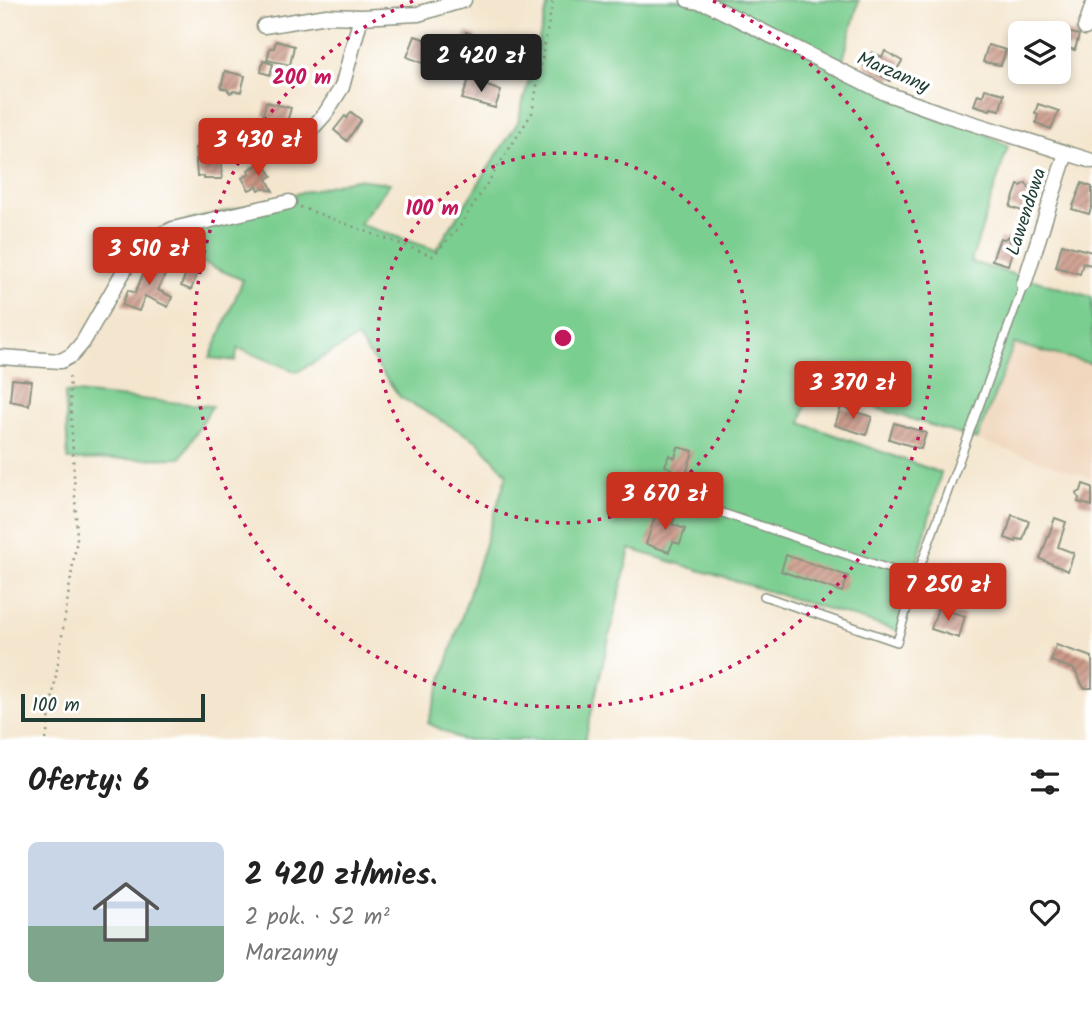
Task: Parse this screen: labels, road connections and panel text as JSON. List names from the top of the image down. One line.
{"streets":{"street":["Marzanny","Lawendowa"]},"crossings":[["Marzanny","Lawendowa"]],"scale_bar":"100 m","page":{"price":["2 420 zł","3 430 zł","3 510 zł","3 370 zł","3 670 zł","7 250 zł"],"scale":"100 m","heading":"Oferty: 6","list":[{"name":"2 420 zł/mies.","note":"2 pok. · 52 m² · Marzanny"}]},"rings":["200 m","100 m"]}
